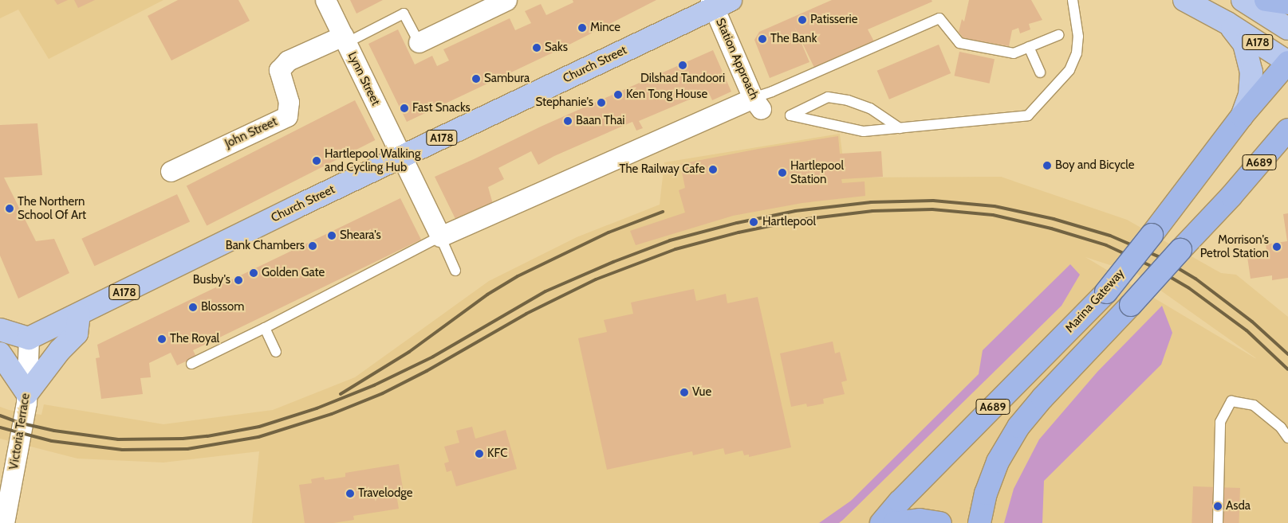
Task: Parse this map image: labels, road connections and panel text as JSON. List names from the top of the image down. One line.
{"streets":{"highway":["A689","Marina Gateway"],"main road":["A178","Church Street"],"street":["Station Approach","Lynn Street","John Street","Victoria Terrace"]},"crossings":[["A178","Marina Gateway"],["Station Approach","Church Street"],["Church Street","Lynn Street"],["Church Street","Victoria Terrace"],["Lynn Street","John Street"]],"places":["Patisserie","Mince","The Bank","Saks","Dilshad Tandoori","Sambura","Ken Tong House","Stephanie's","Fast Snacks","Baan Thai","Hartlepool Walking and Cycling Hub","Boy and Bicycle","The Railway Cafe","Hartlepool Station","The Northern School Of Art","Hartlepool","Sheara's","Bank Chambers","Morrison's Petrol Station","Golden Gate","Busby's","Blossom","The Royal","Vue","KFC","Travelodge","Asda"]}
